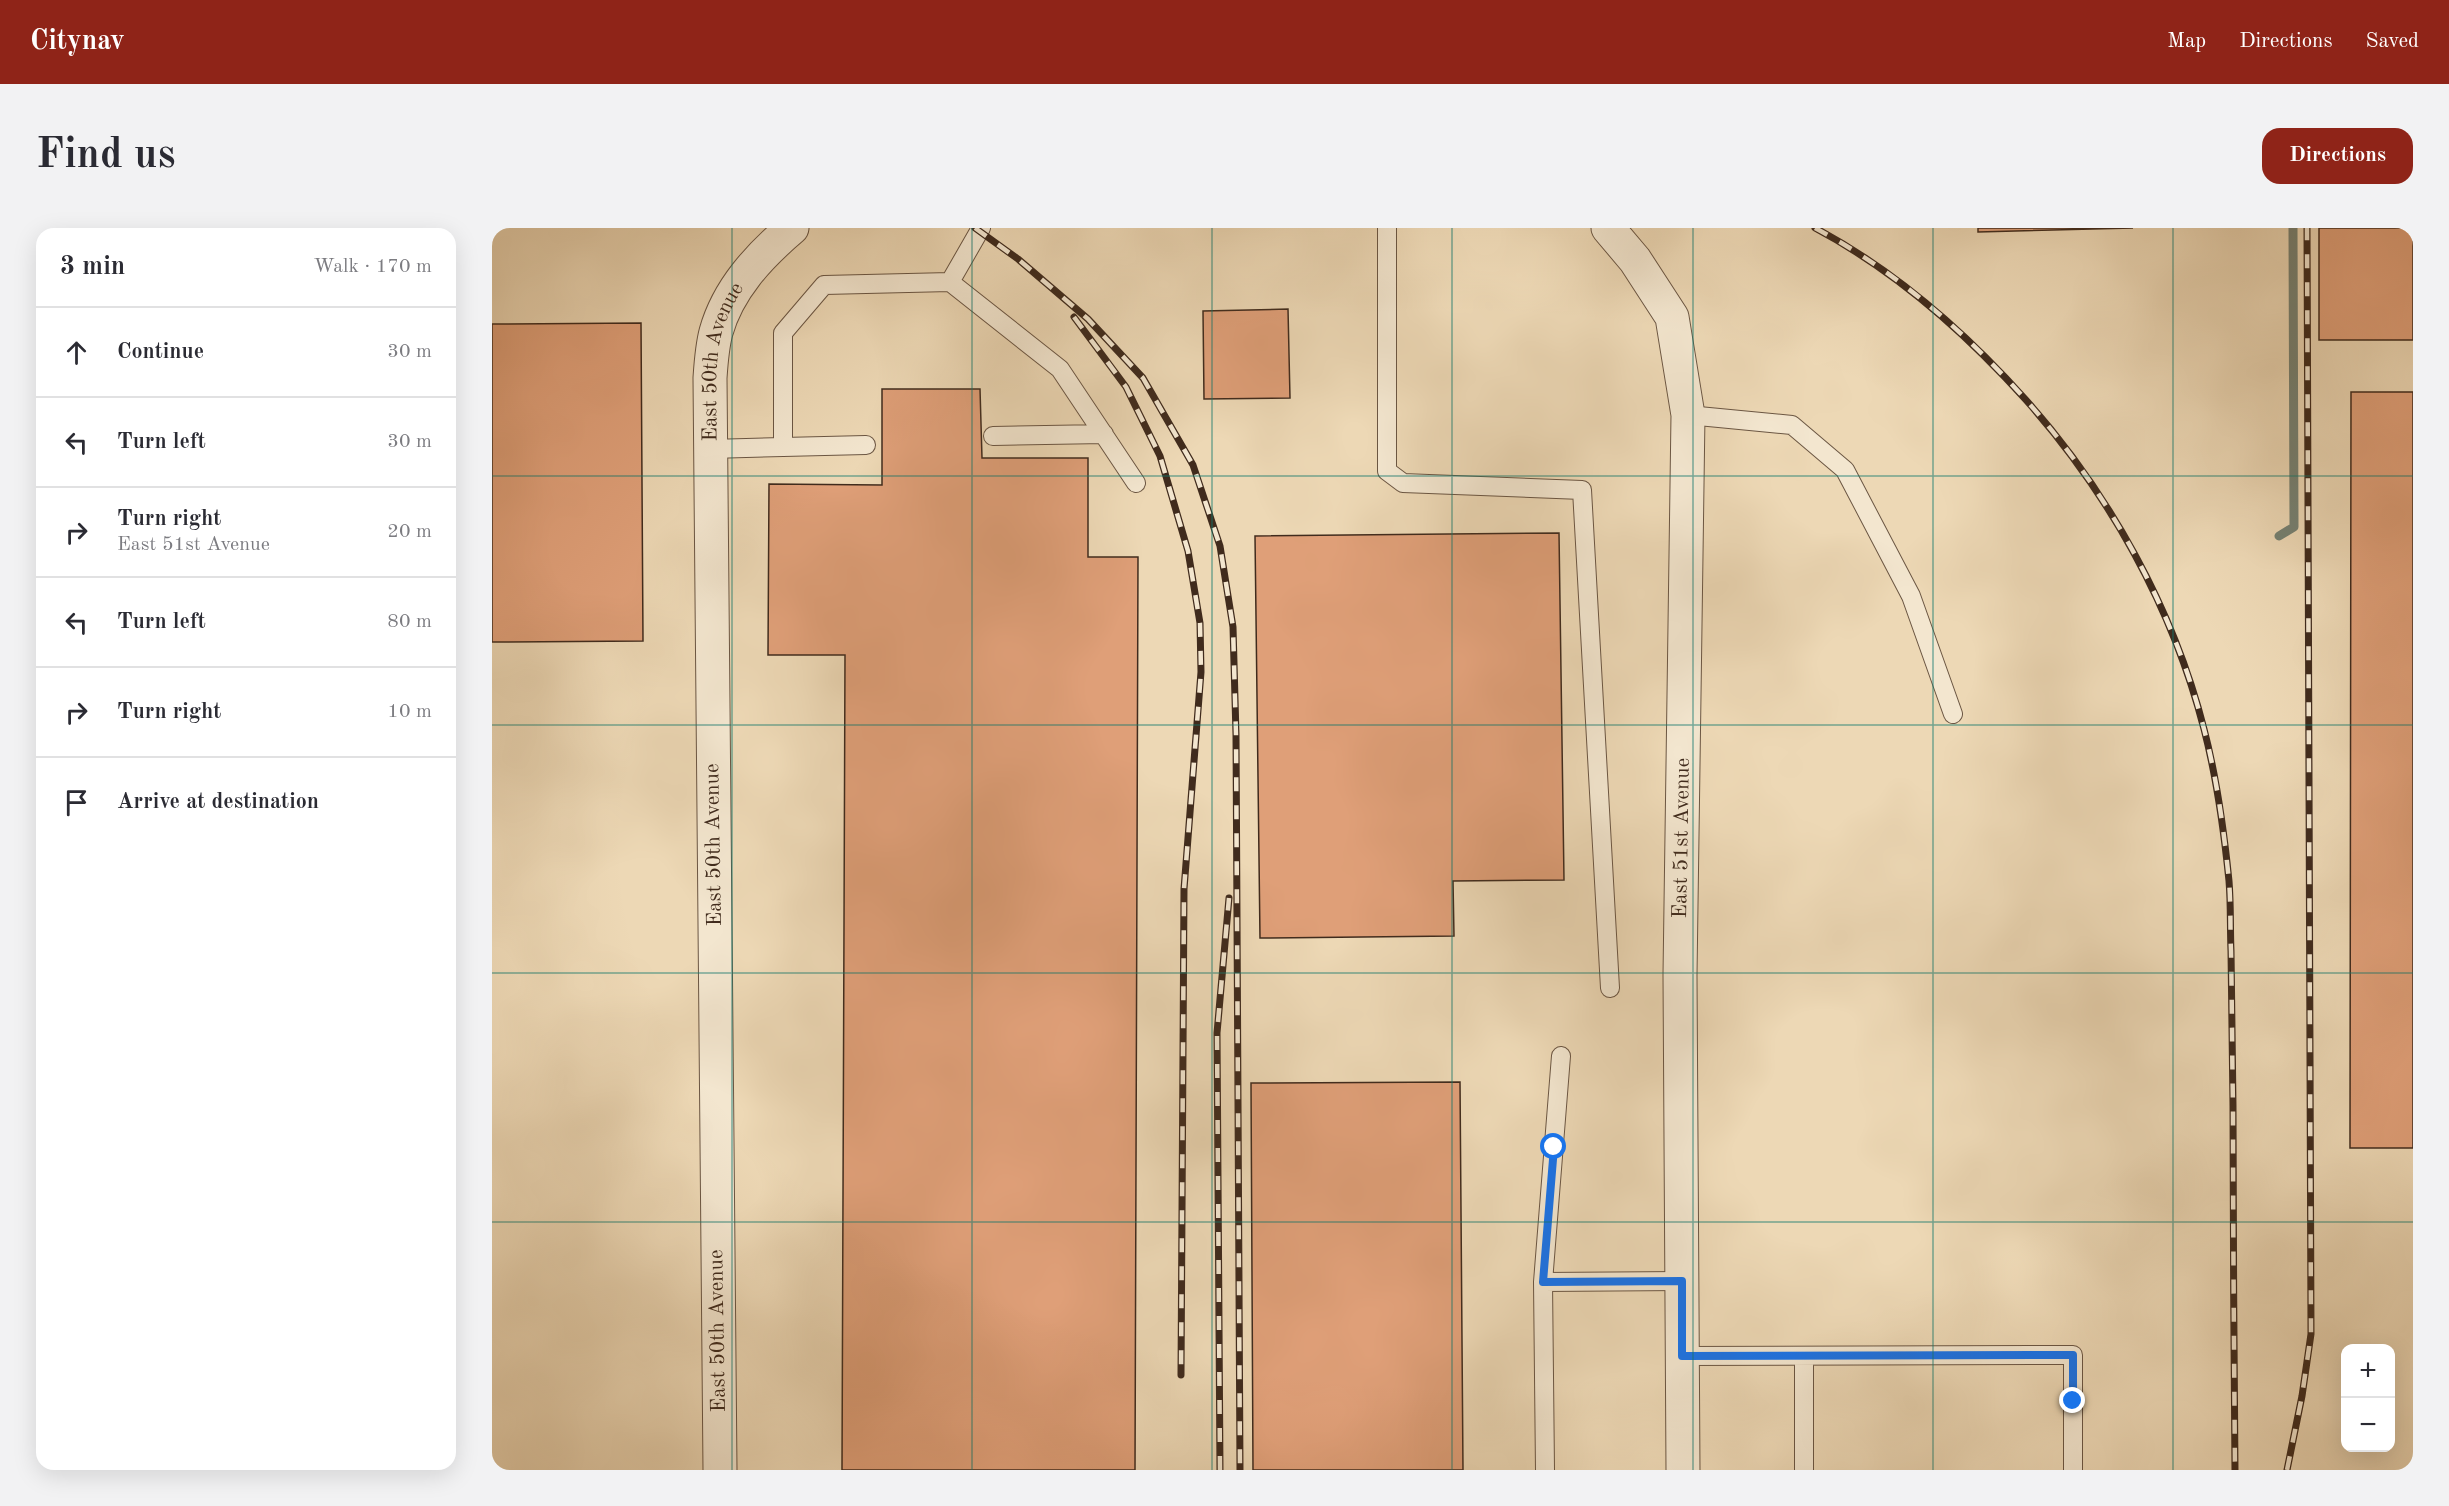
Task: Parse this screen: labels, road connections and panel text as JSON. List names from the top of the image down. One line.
{"streets":{"street":["East 50th Avenue","East 51st Avenue"]},"page":{"header":"Citynav","nav":["Map","Directions","Saved"],"buttons":"Directions","title":"Find us","heading":["3 min","Walk · 170 m"],"list":[["Continue","30 m"],["Turn left","30 m"],["Turn right","East 51st Avenue","20 m"],["Turn left","80 m"],["Turn right","10 m"],"Arrive at destination"],"map_buttons":["+","−"]}}
